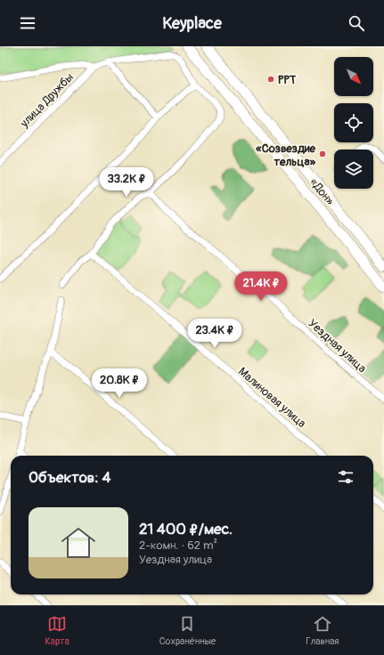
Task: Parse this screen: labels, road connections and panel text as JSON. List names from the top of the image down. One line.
{"streets":{"highway":["«Дон»"],"street":["улица Дружбы","Уездная улица","Малиновая улица"]},"places":["РРТ","«Созвездие тельца»"],"north":"bottom right","page":{"header":"Keyplace","price":["33.2K ₽","21.4K ₽","23.4K ₽","20.8K ₽"],"heading":"Объектов: 4","list":[{"name":"21 400 ₽/мес.","note":"2-комн. · 62 m² · Уездная улица"}],"tabs":["Карта","Сохранённые","Главная"]}}
